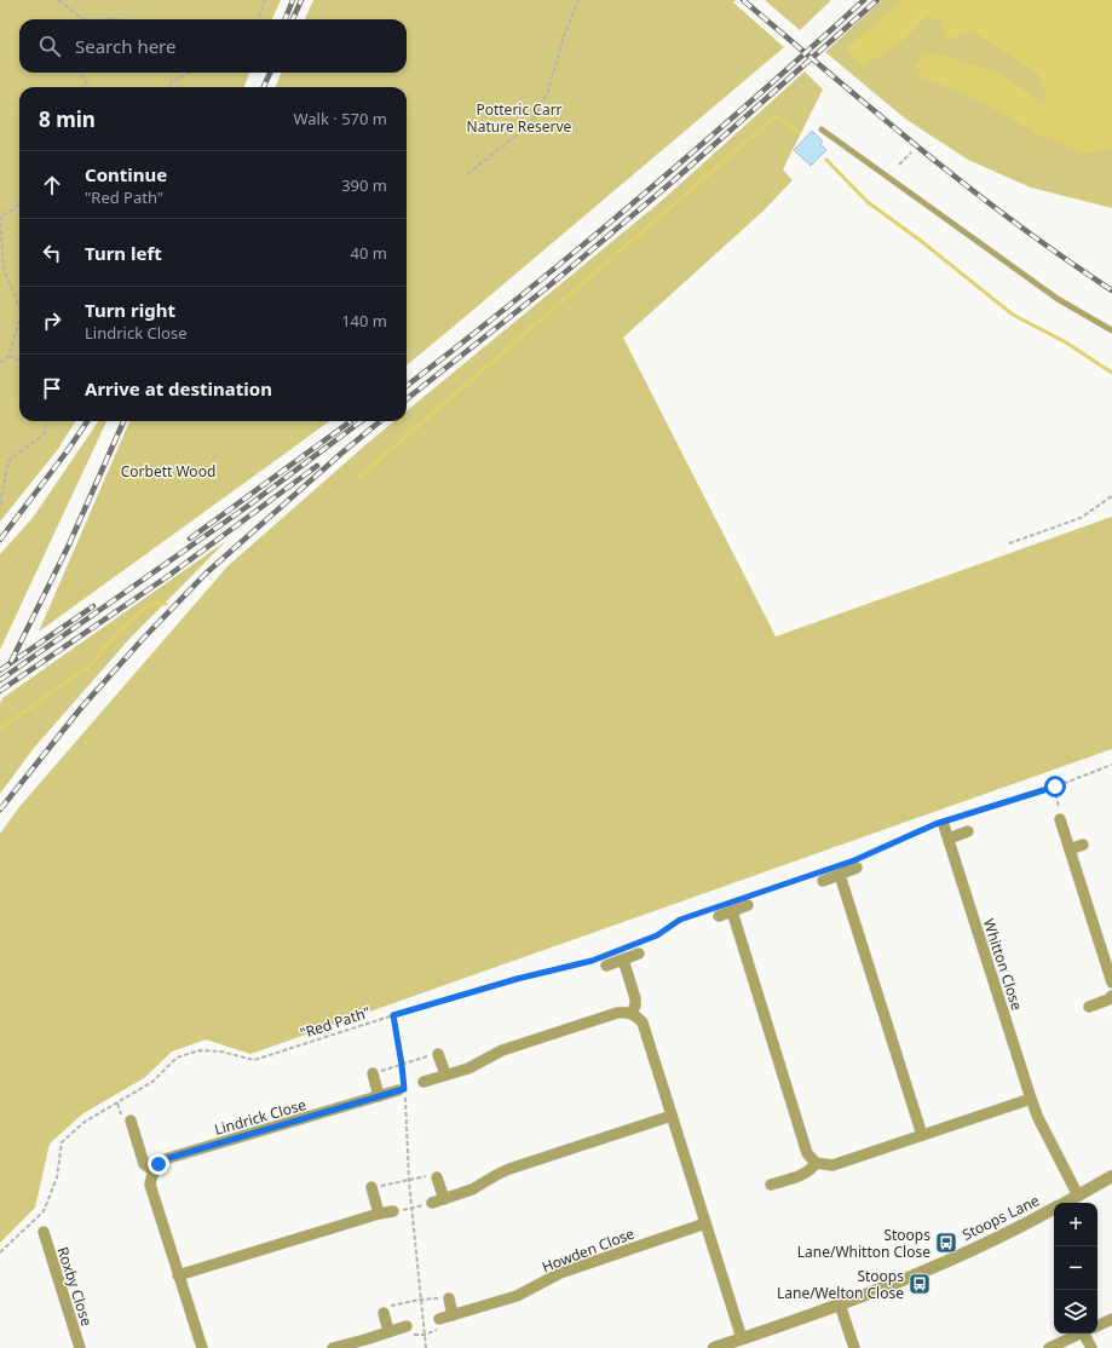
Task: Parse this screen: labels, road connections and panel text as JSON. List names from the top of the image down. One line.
{"streets":{"street":["Whitton Close","Lindrick Close","Stoops Lane","Howden Close","Roxby Close"],"path":["\"Red Path\""]},"crossings":[["Whitton Close","Stoops Lane"]],"parks":["Potteric Carr Nature Reserve","Corbett Wood"],"places":{"bus stop":["Stoops Lane/Whitton Close","Stoops Lane/Welton Close"]},"page":{"search":"Search here","heading":["8 min","Walk · 570 m"],"list":[["Continue","\"Red Path\"","390 m"],["Turn left","40 m"],["Turn right","Lindrick Close","140 m"],"Arrive at destination"],"map_buttons":["+","−"]}}
